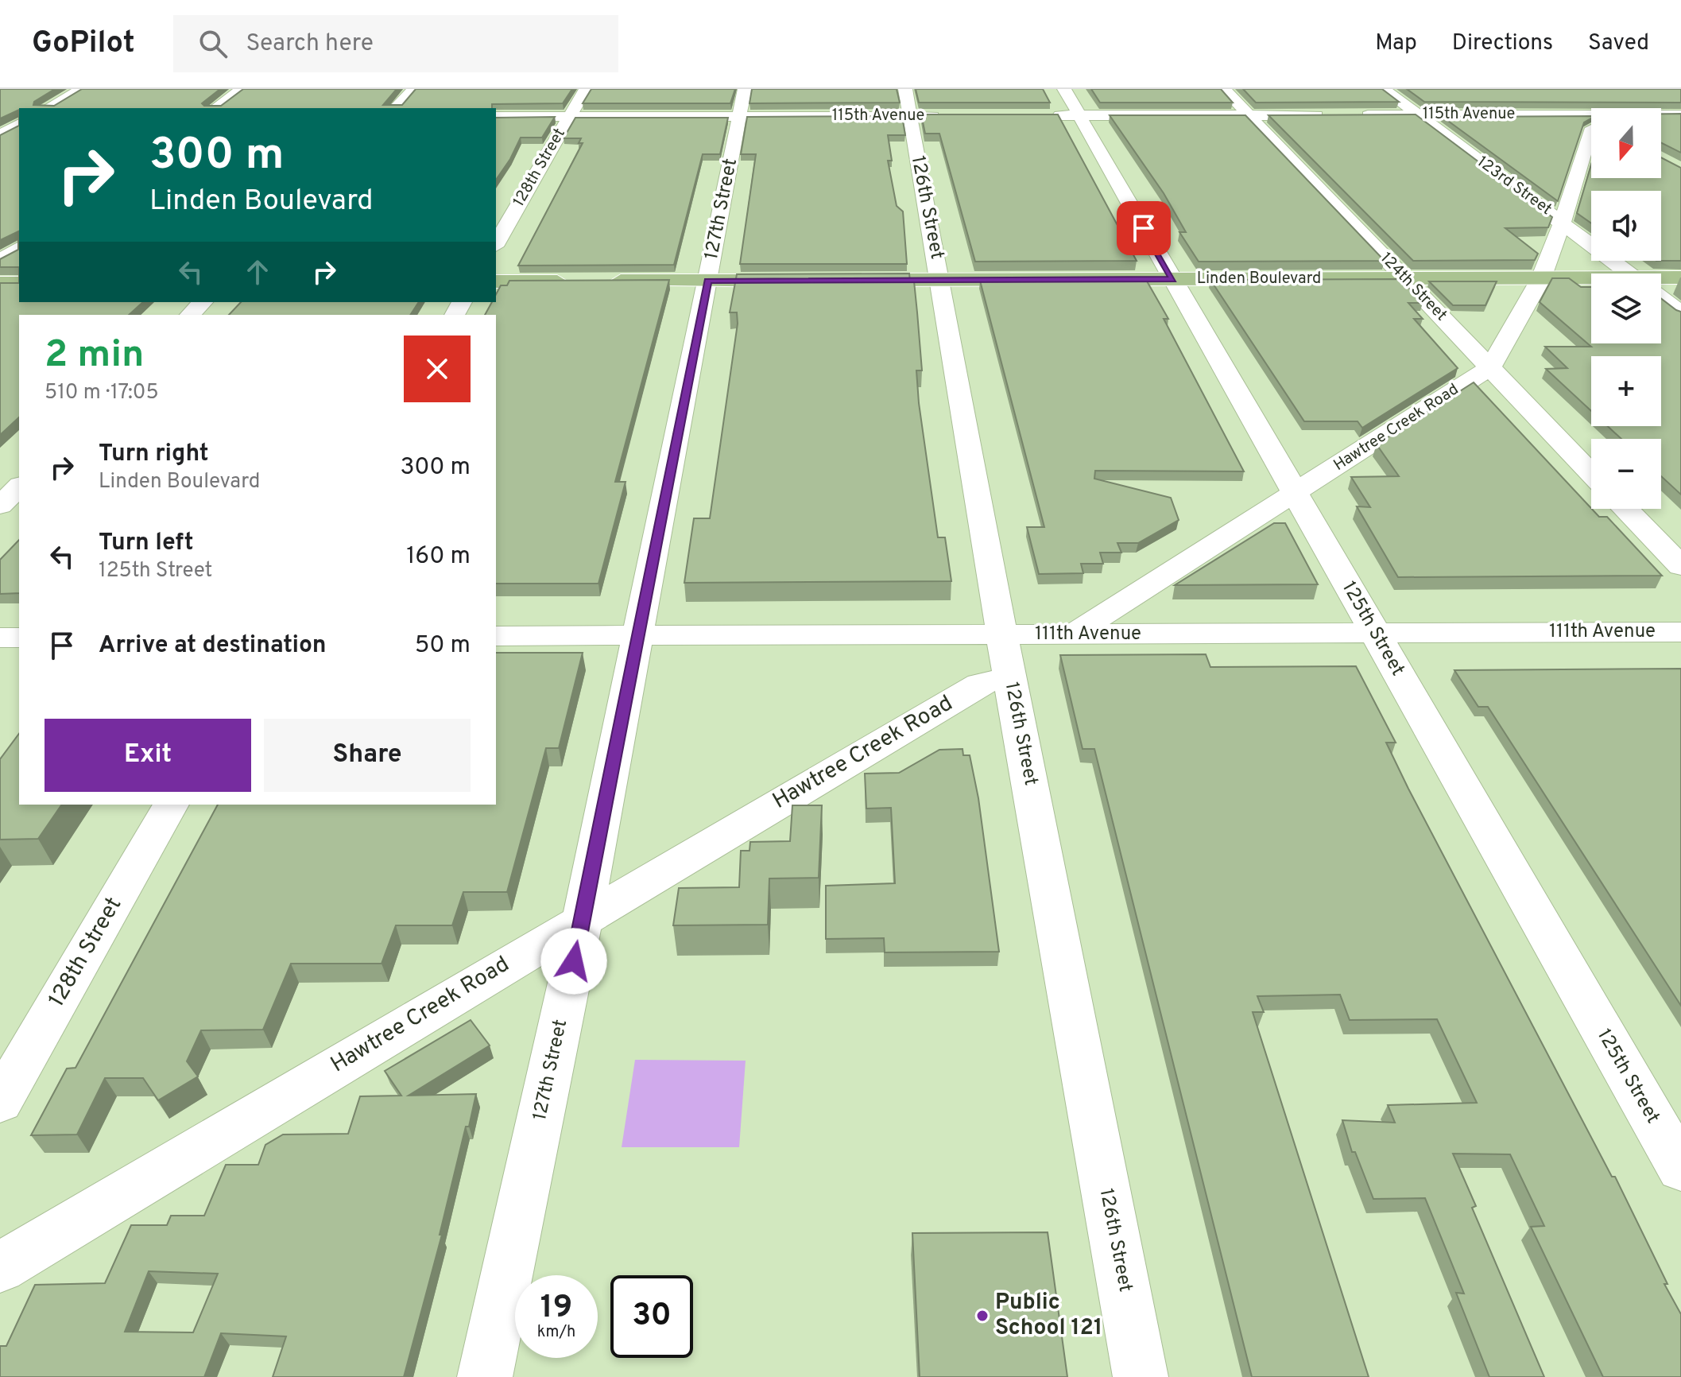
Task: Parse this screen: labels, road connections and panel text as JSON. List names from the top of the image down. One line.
{"streets":{"main road":["Linden Boulevard"],"street":["115th Avenue","128th Street","123rd Street","126th Street","127th Street","124th Street","Hawtree Creek Road","125th Street","111th Avenue"]},"crossings":[["115th Avenue","128th Street"],["115th Avenue","123rd Street"],["115th Avenue","126th Street"],["115th Avenue","127th Street"],["115th Avenue","124th Street"],["115th Avenue","125th Street"],["123rd Street","Hawtree Creek Road"],["126th Street","Linden Boulevard"],["126th Street","Hawtree Creek Road"],["126th Street","111th Avenue"],["127th Street","Hawtree Creek Road"],["127th Street","111th Avenue"],["Linden Boulevard","124th Street"],["Linden Boulevard","Hawtree Creek Road"],["Linden Boulevard","125th Street"],["124th Street","Hawtree Creek Road"],["Hawtree Creek Road","125th Street"],["Hawtree Creek Road","111th Avenue"],["125th Street","111th Avenue"]],"places":["Public School 121"],"north":"bottom","page":{"header":"GoPilot","search":"Search here","nav":["Map","Directions","Saved"],"map_buttons":["+","−"],"turn":["300 m","Linden Boulevard"],"heading":["2 min","510 m · 17:05"],"list":[{"name":"Turn right","note":"Linden Boulevard","value":"300 m"},{"name":"Turn left","note":"125th Street","value":"160 m"},{"name":"Arrive at destination","value":"50 m"}],"buttons":["Exit","Share"],"speed":"19 km/h","limit":"30"}}
